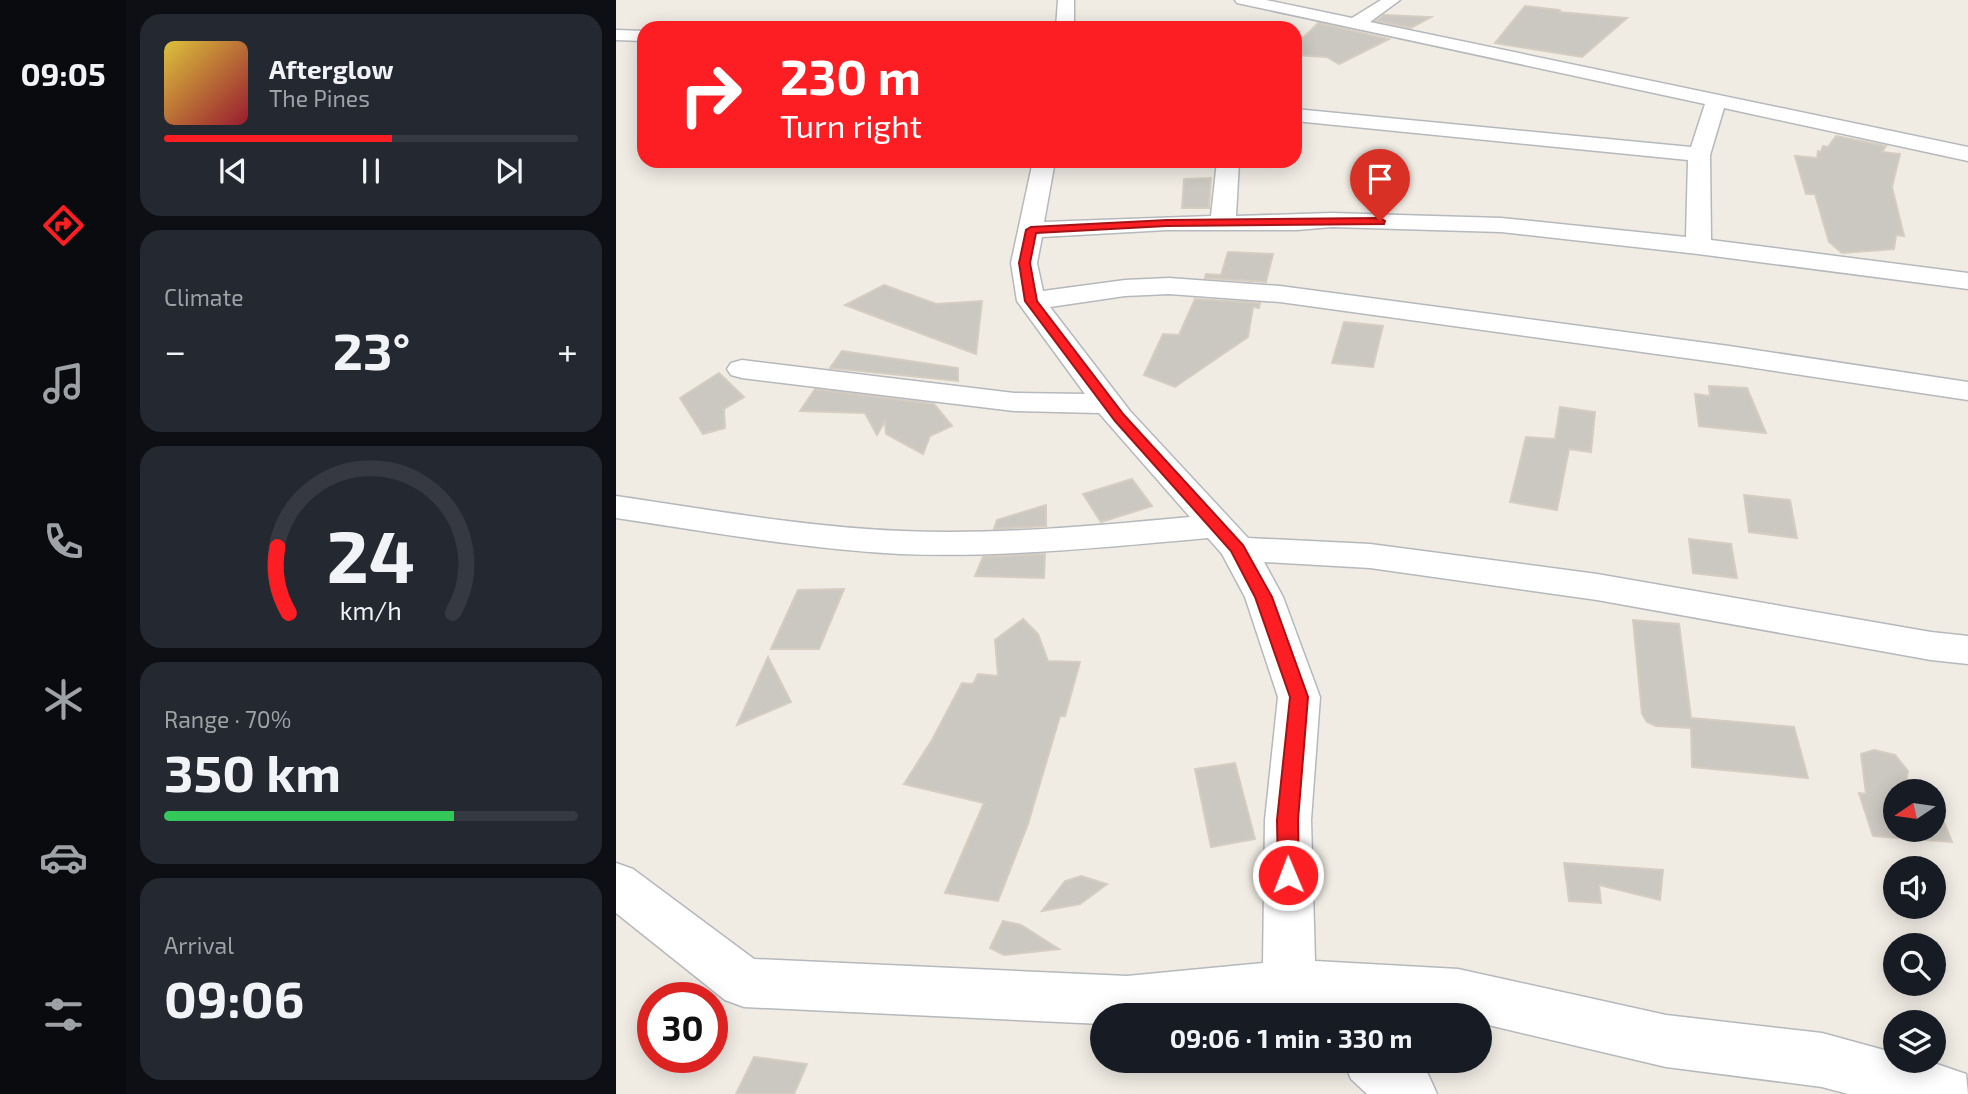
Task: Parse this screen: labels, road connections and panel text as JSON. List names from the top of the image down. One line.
{"north":"left","page":{"tabs":"09:05","turn":["230 m","Turn right"],"song":["Afterglow","The Pines"],"tile":["Climate",["Range · 70%","350 km"],["Arrival","09:06"]],"heat":["−","23°","+"],"limit":"30","trip":"09:06 · 1 min · 330 m","gauge":["24","km/h"]}}
